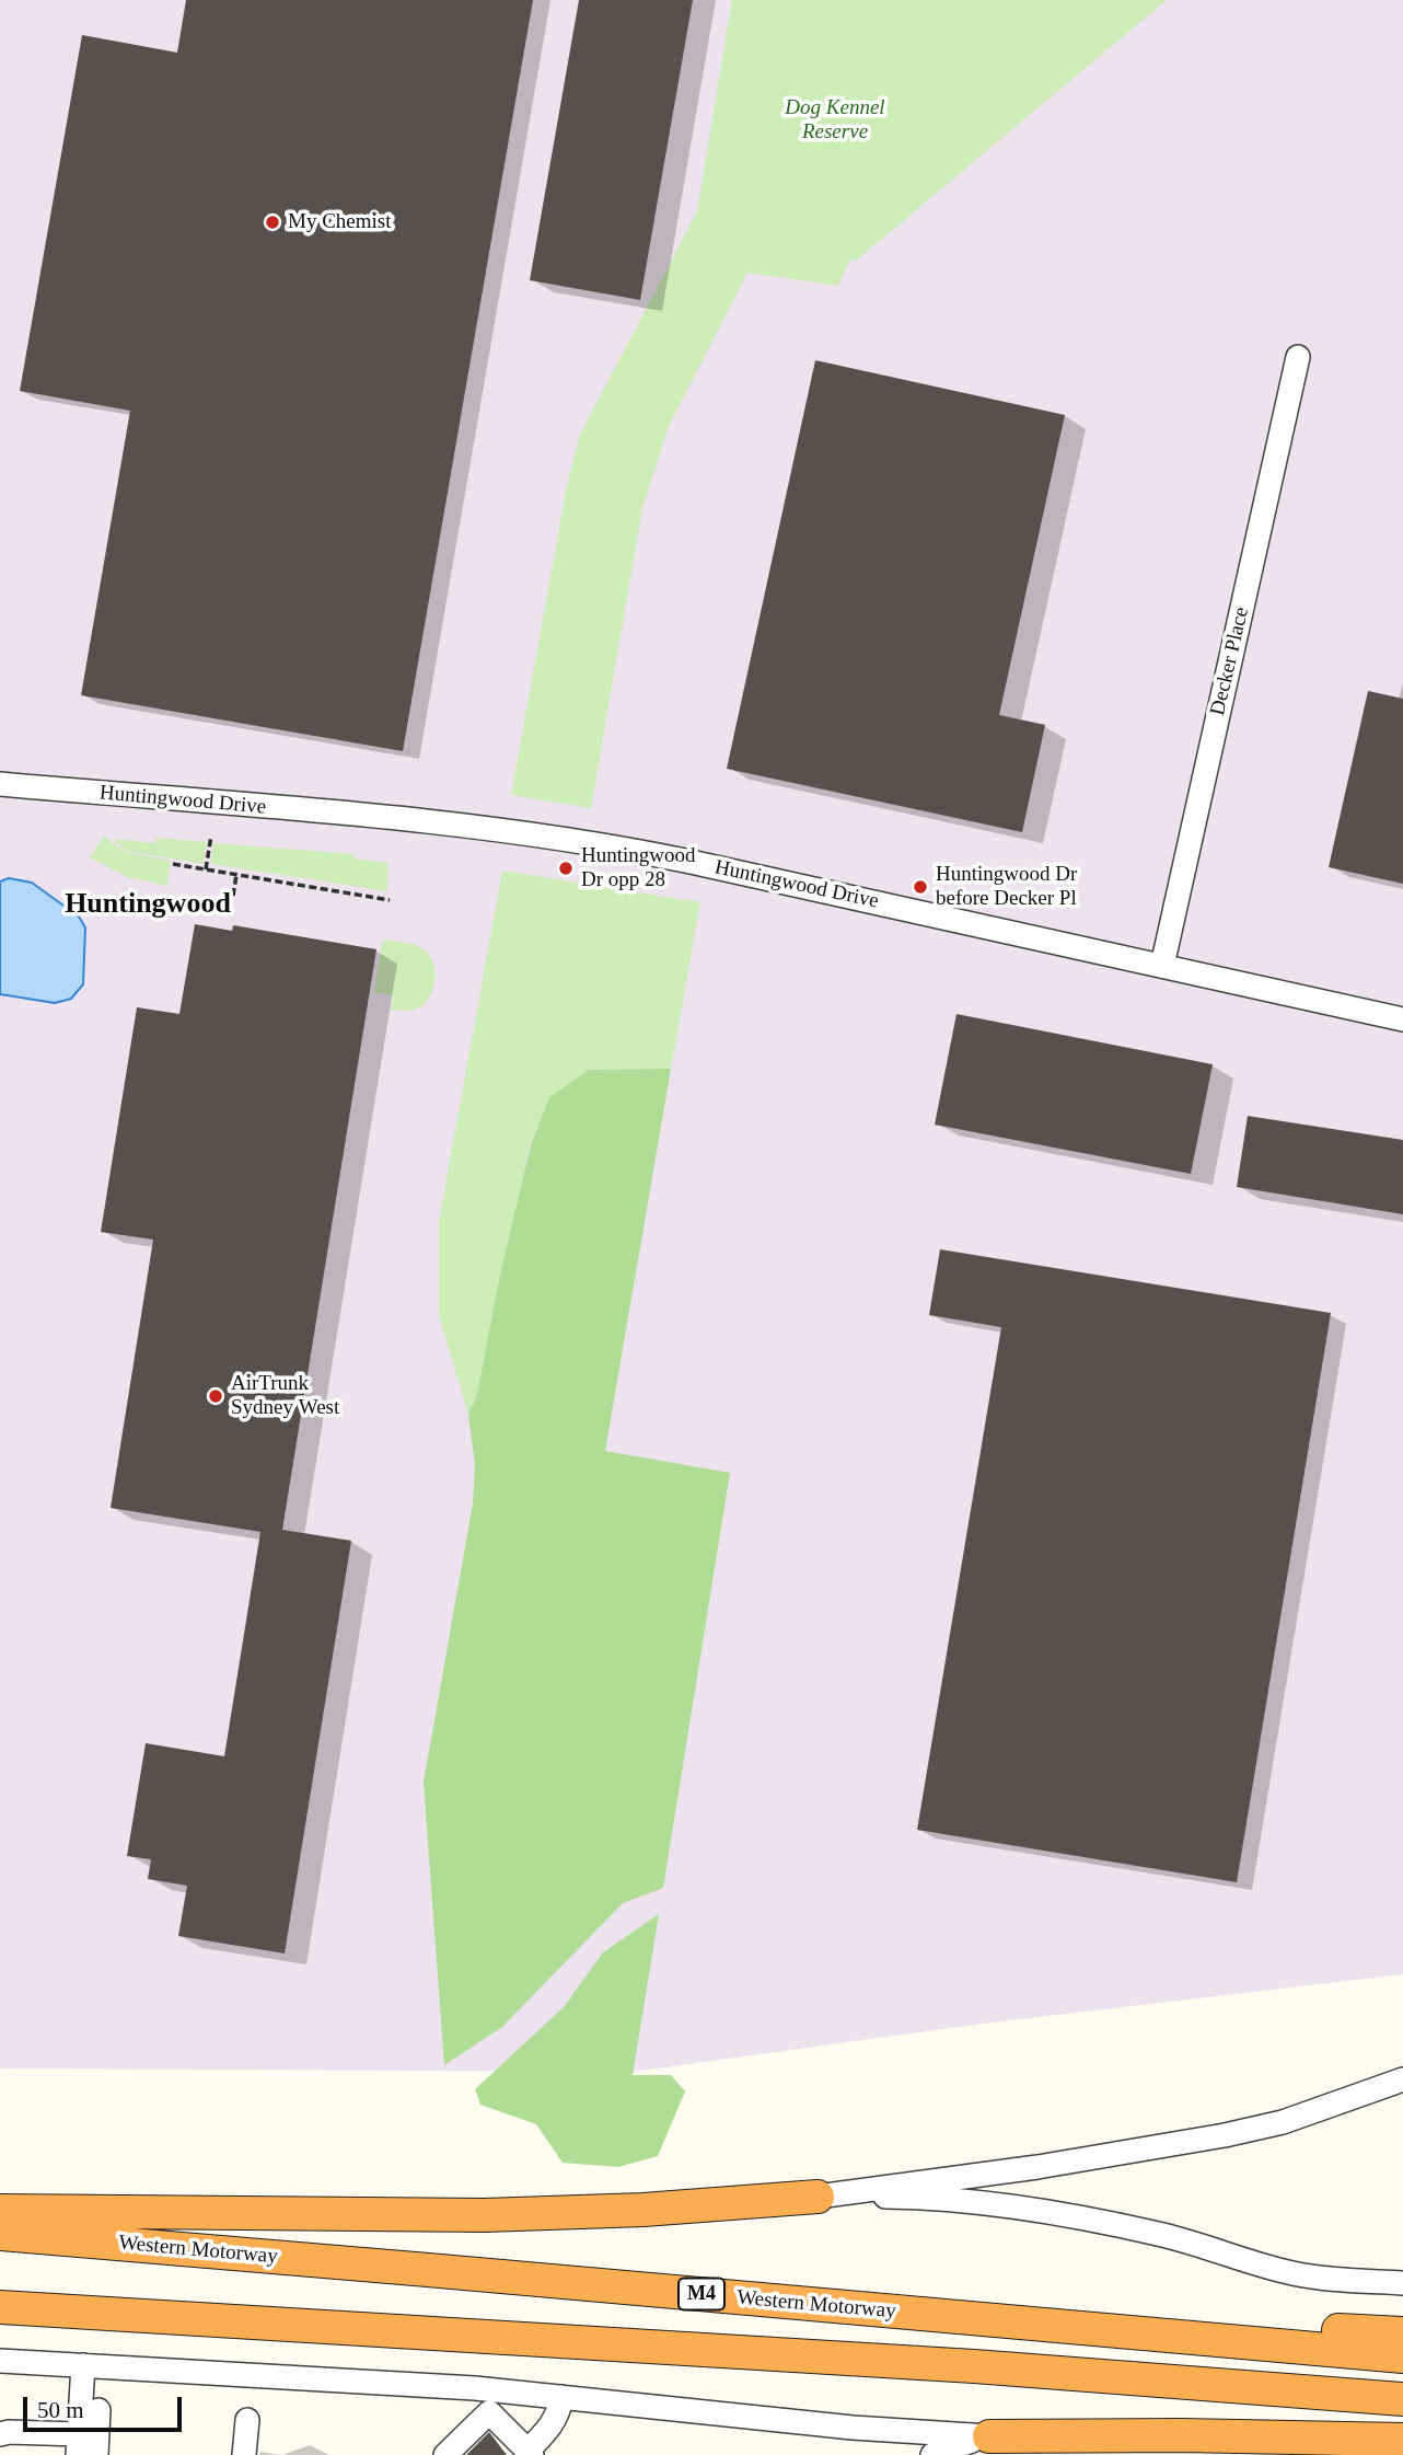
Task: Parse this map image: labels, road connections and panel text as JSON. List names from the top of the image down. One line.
{"streets":{"highway":["Western Motorway","M4"],"street":["Decker Place","Huntingwood Drive"]},"crossings":[["Decker Place","Huntingwood Drive"]],"districts":["Huntingwood"],"parks":["Dog Kennel Reserve"],"places":["My Chemist","Huntingwood Dr opp 28","Huntingwood Dr before Decker Pl","AirTrunk Sydney West"],"scale_bar":"50 m"}
